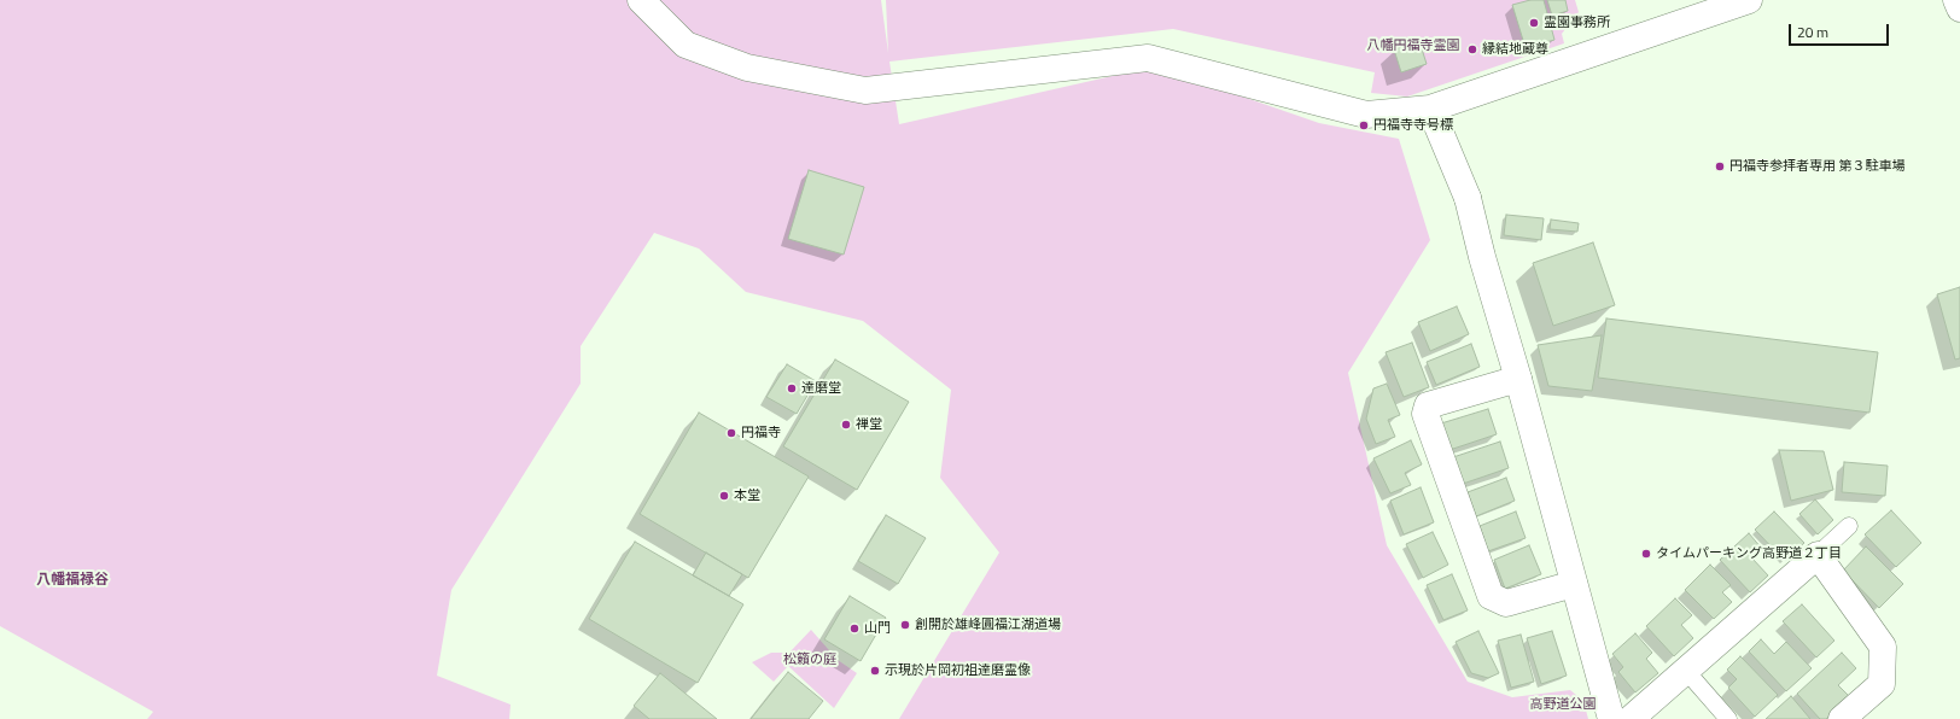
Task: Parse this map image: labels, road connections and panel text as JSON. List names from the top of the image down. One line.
{"districts":["八幡福禄谷"],"parks":["八幡円福寺霊園","松籟の庭","高野道公園"],"places":["霊園事務所","縁結地蔵尊","円福寺寺号標","円福寺参拝者専用 第３駐車場","達磨堂","禅堂","円福寺","本堂","タイムパーキング高野道２丁目","創開於雄峰圓福江湖道場","山門","示現於片岡初祖達磨霊像"],"scale_bar":"20 m"}
